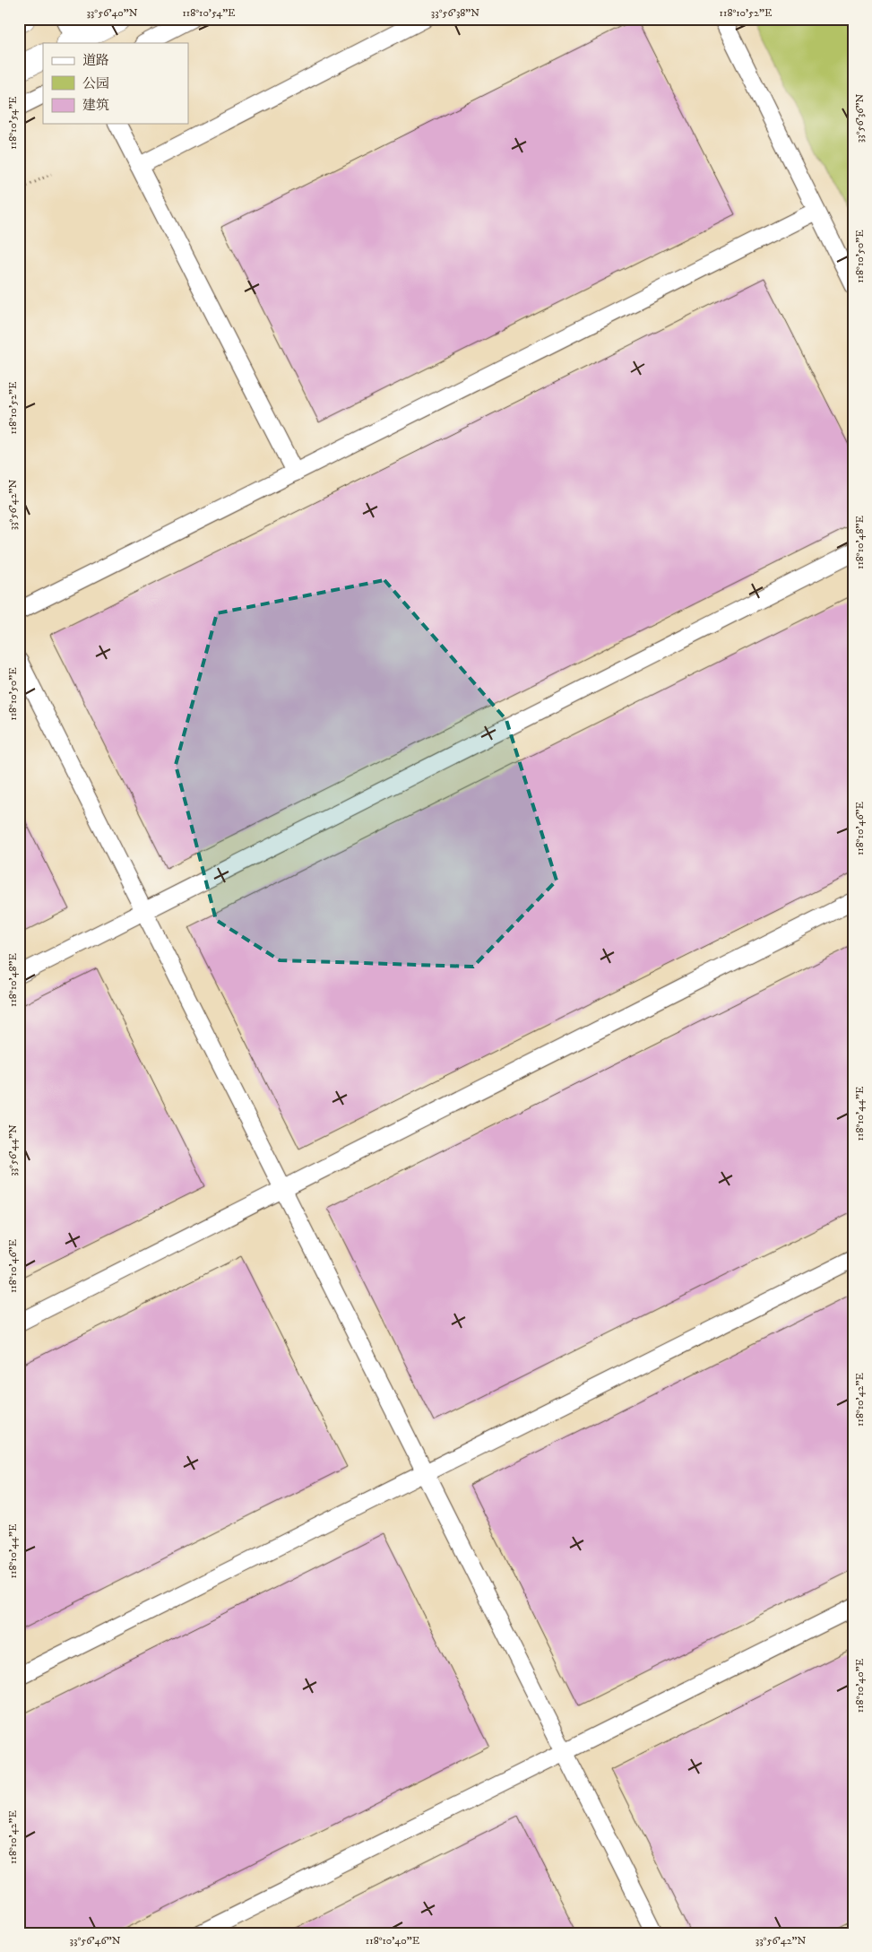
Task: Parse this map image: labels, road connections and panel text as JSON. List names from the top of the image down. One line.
{"legend":["道路","公园","建筑"],"coordinates":["33°56'40\"N","118°10'54\"E","33°56'38\"N","118°10'52\"E","33°56'36\"N","118°10'50\"E","33°56'42\"N","118°10'48\"E","118°10'46\"E","118°10'44\"E","33°56'44\"N","118°10'42\"E","118°10'40\"E","33°56'46\"N"]}
